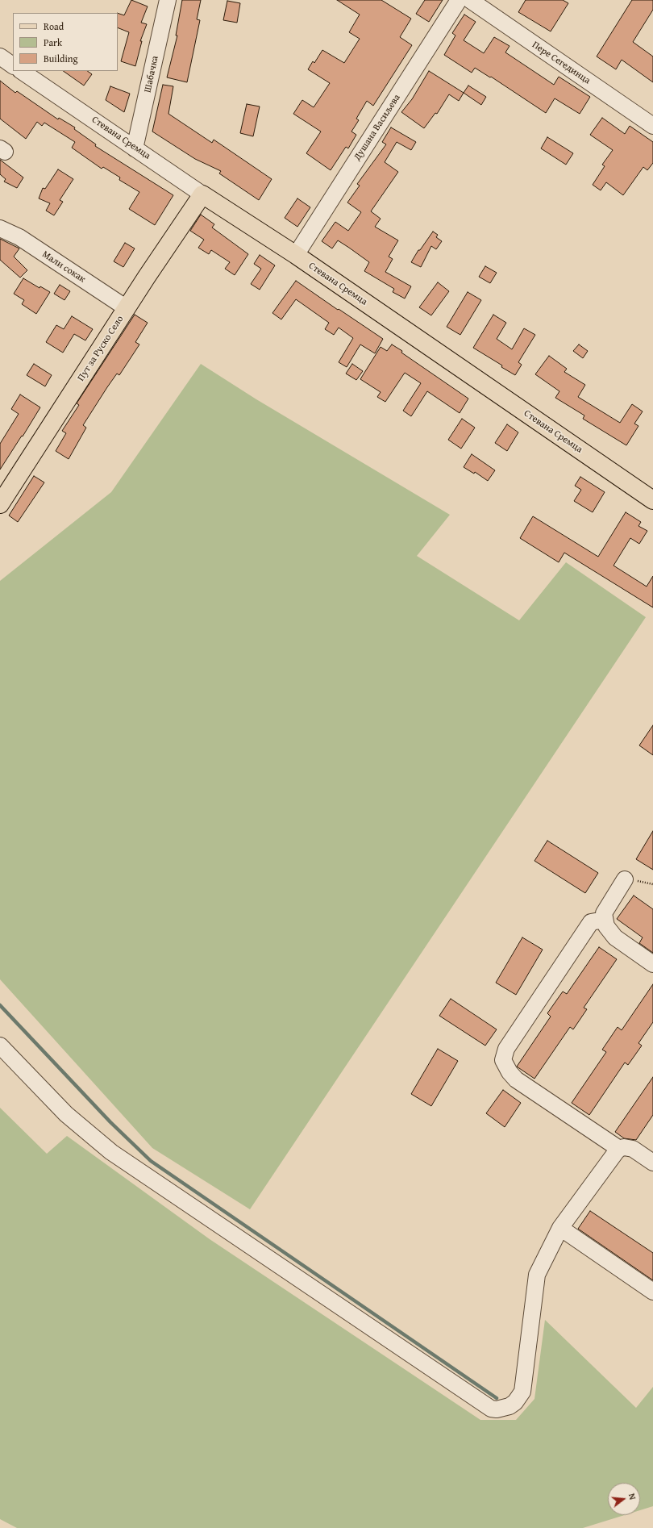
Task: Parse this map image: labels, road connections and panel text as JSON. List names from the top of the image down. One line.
{"streets":{"main road":["Стевана Сремца","Пут за Руско Село"],"street":["Пере Сегединца","Шабачка","Душана Васиљева","Мали сокак"]},"crossings":[["Шабачка","Стевана Сремца"],["Душана Васиљева","Стевана Сремца"],["Стевана Сремца","Пут за Руско Село"],["Мали сокак","Пут за Руско Село"]],"legend":["Road","Park","Building"],"north":"right"}
